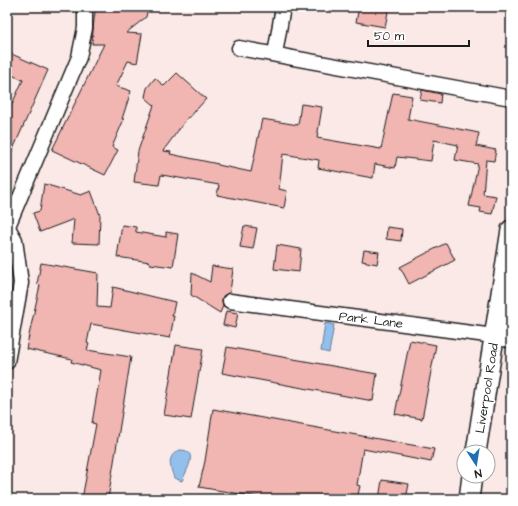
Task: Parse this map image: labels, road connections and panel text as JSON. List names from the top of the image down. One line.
{"streets":{"main road":["Liverpool Road"],"street":["Park Lane"]},"crossings":[["Park Lane","Liverpool Road"]],"scale_bar":"50 m","north":"bottom"}
